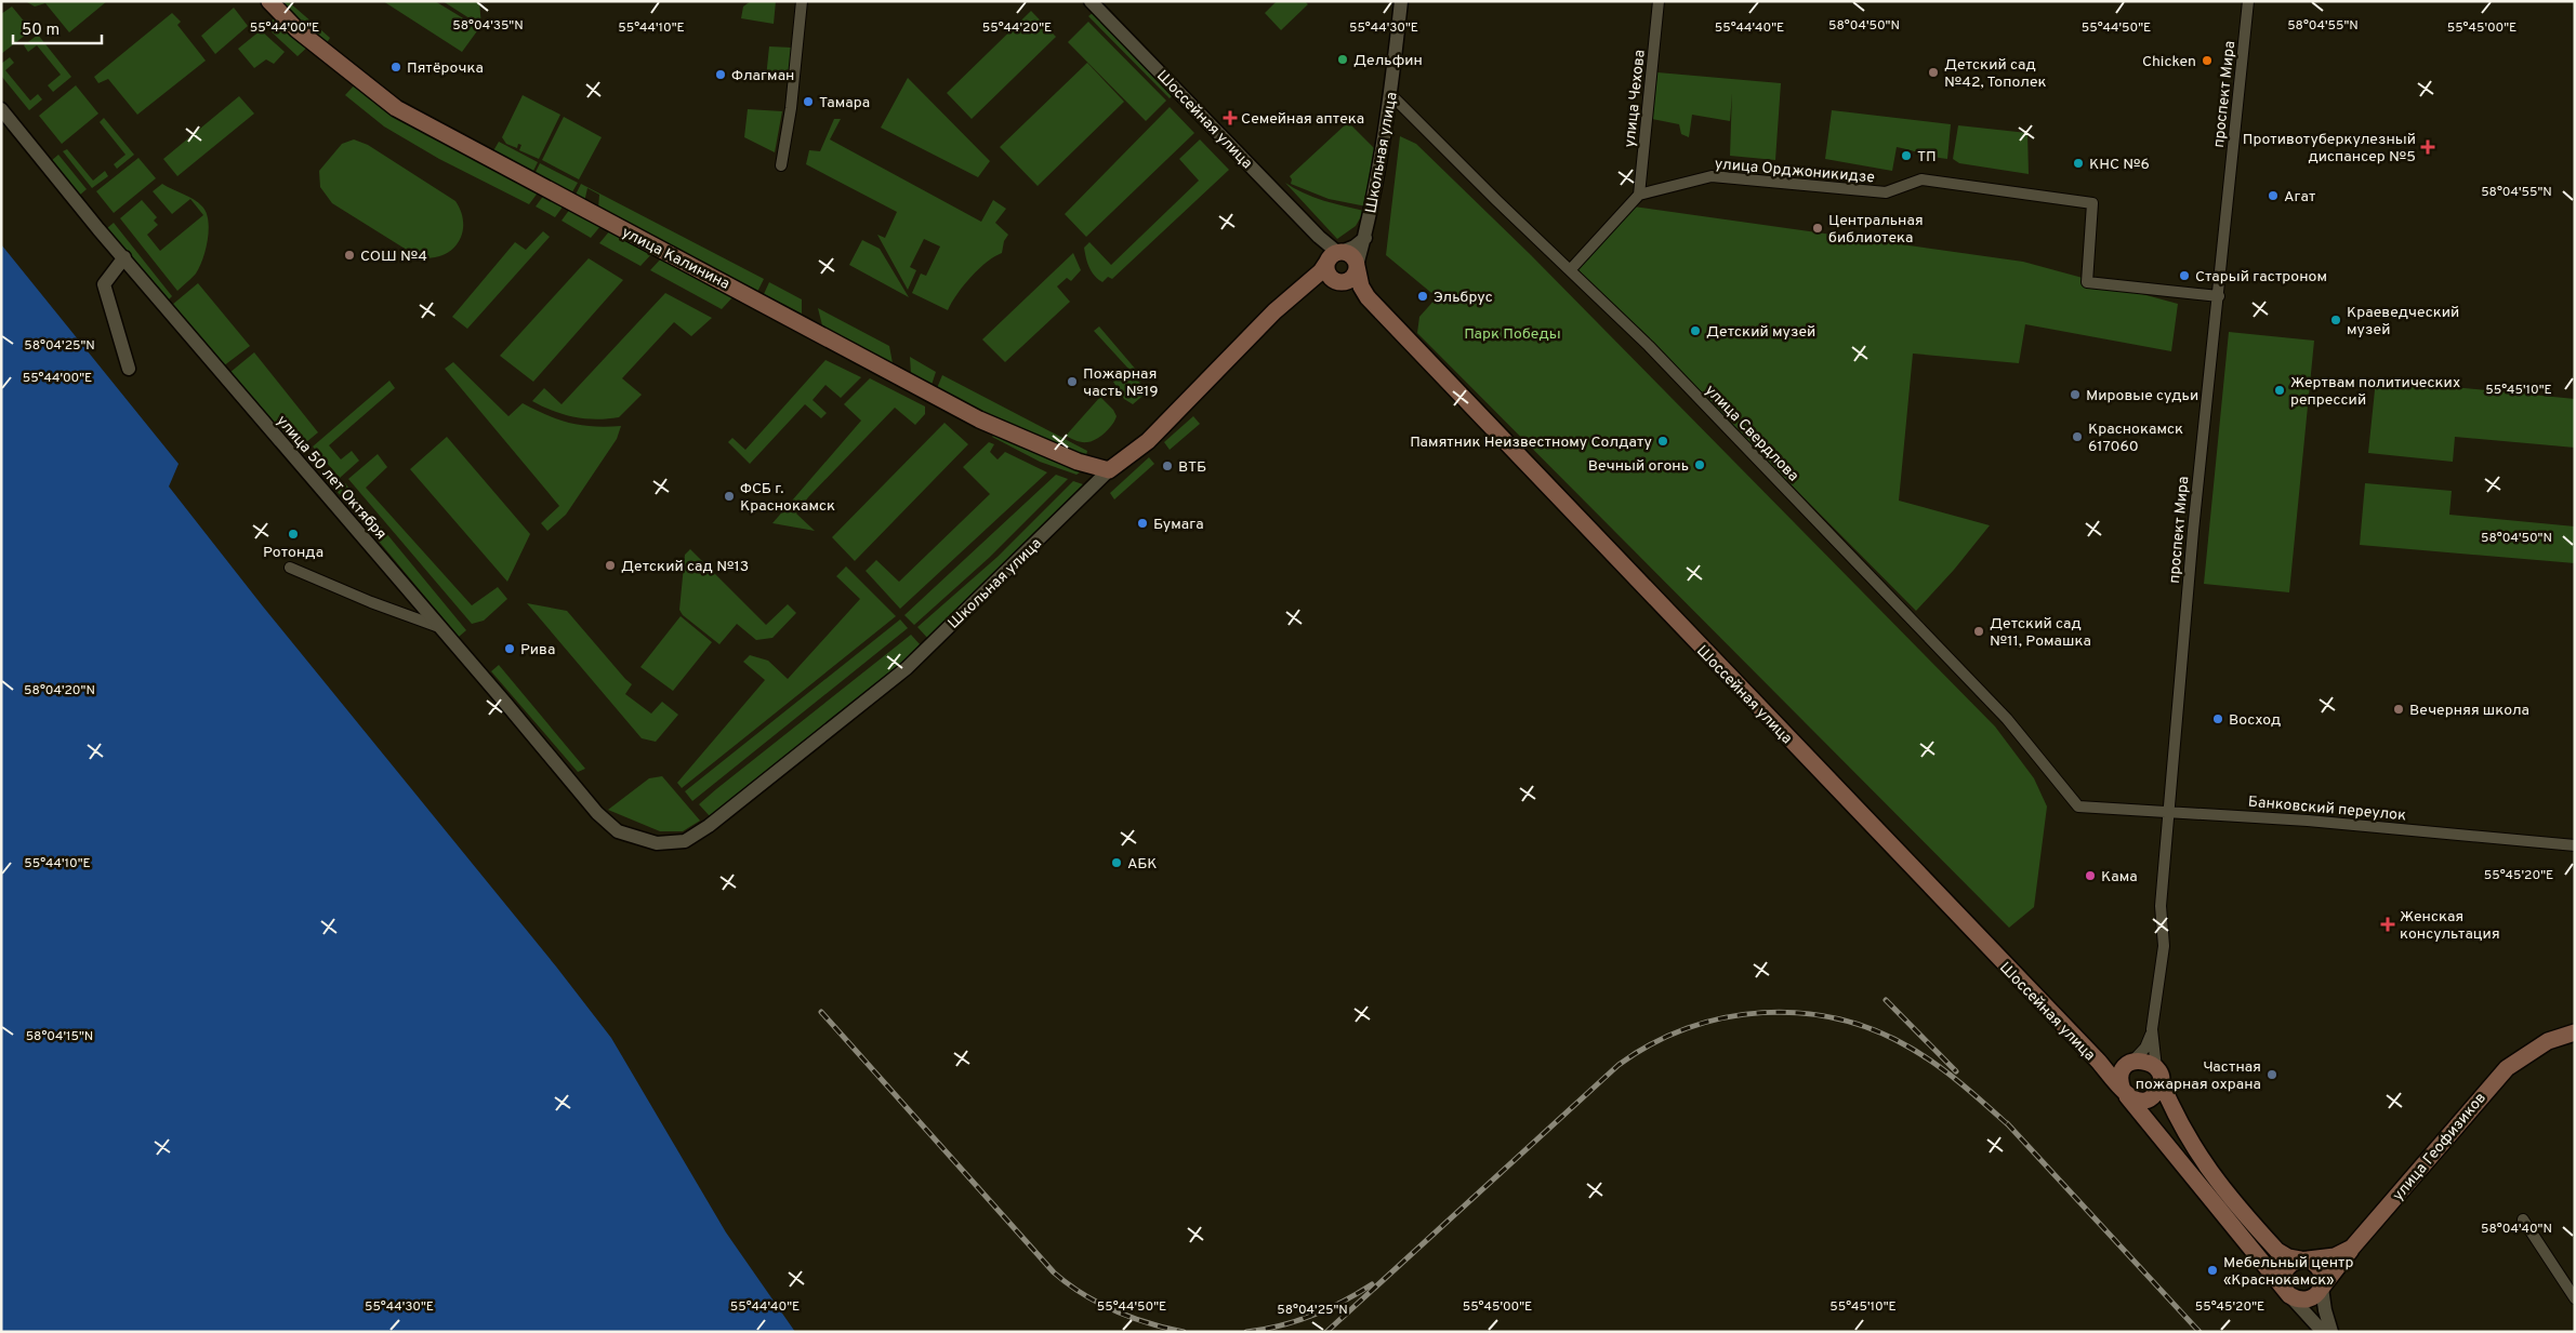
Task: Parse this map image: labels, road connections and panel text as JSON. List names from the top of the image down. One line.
{"streets":{"main road":["Шоссейная улица","Школьная улица","улица Калинина","улица Геофизиков"],"street":["проспект Мира","улица Чехова","улица Орджоникидзе","улица Свердлова","улица 50 лет Октября","Банковский переулок"]},"crossings":[["проспект Мира","Шоссейная улица"],["проспект Мира","улица Орджоникидзе"],["проспект Мира","Банковский переулок"],["улица Чехова","улица Орджоникидзе"],["Шоссейная улица","Школьная улица"],["Шоссейная улица","улица Геофизиков"],["Школьная улица","улица Калинина"],["Школьная улица","улица Свердлова"],["Школьная улица","улица 50 лет Октября"],["улица Свердлова","Банковский переулок"]],"parks":["Парк Победы"],"places":{"other":["Дельфин","Chicken","Пятёрочка","Детский сад №42, Тополек","Флагман","Тамара","ТП","КНС №6","Агат","Центральная библиотека","СОШ №4","Старый гастроном","Эльбрус","Краеведческий музей","Детский музей","Пожарная часть №19","Жертвам политических репрессий","Мировые судьи","Краснокамск 617060","Памятник Неизвестному Солдату","Вечный огонь","ВТБ","ФСБ г. Краснокамск","Бумага","Ротонда","Детский сад №13","Детский сад №11, Ромашка","Рива","Вечерняя школа","Восход","АБК","Кама","Частная пожарная охрана","Мебельный центр «Краснокамск»"],"health":["Семейная аптека","Противотуберкулезный диспансер №5","Женская консультация"]},"scale_bar":"50 m","coordinates":["58°04'35\"N","58°04'50\"N","58°04'55\"N","55°44'00\"E","55°44'10\"E","55°44'20\"E","55°44'30\"E","55°44'40\"E","55°44'50\"E","55°45'00\"E","58°04'25\"N","55°45'10\"E","58°04'20\"N","55°45'20\"E","58°04'15\"N","58°04'40\"N"]}
